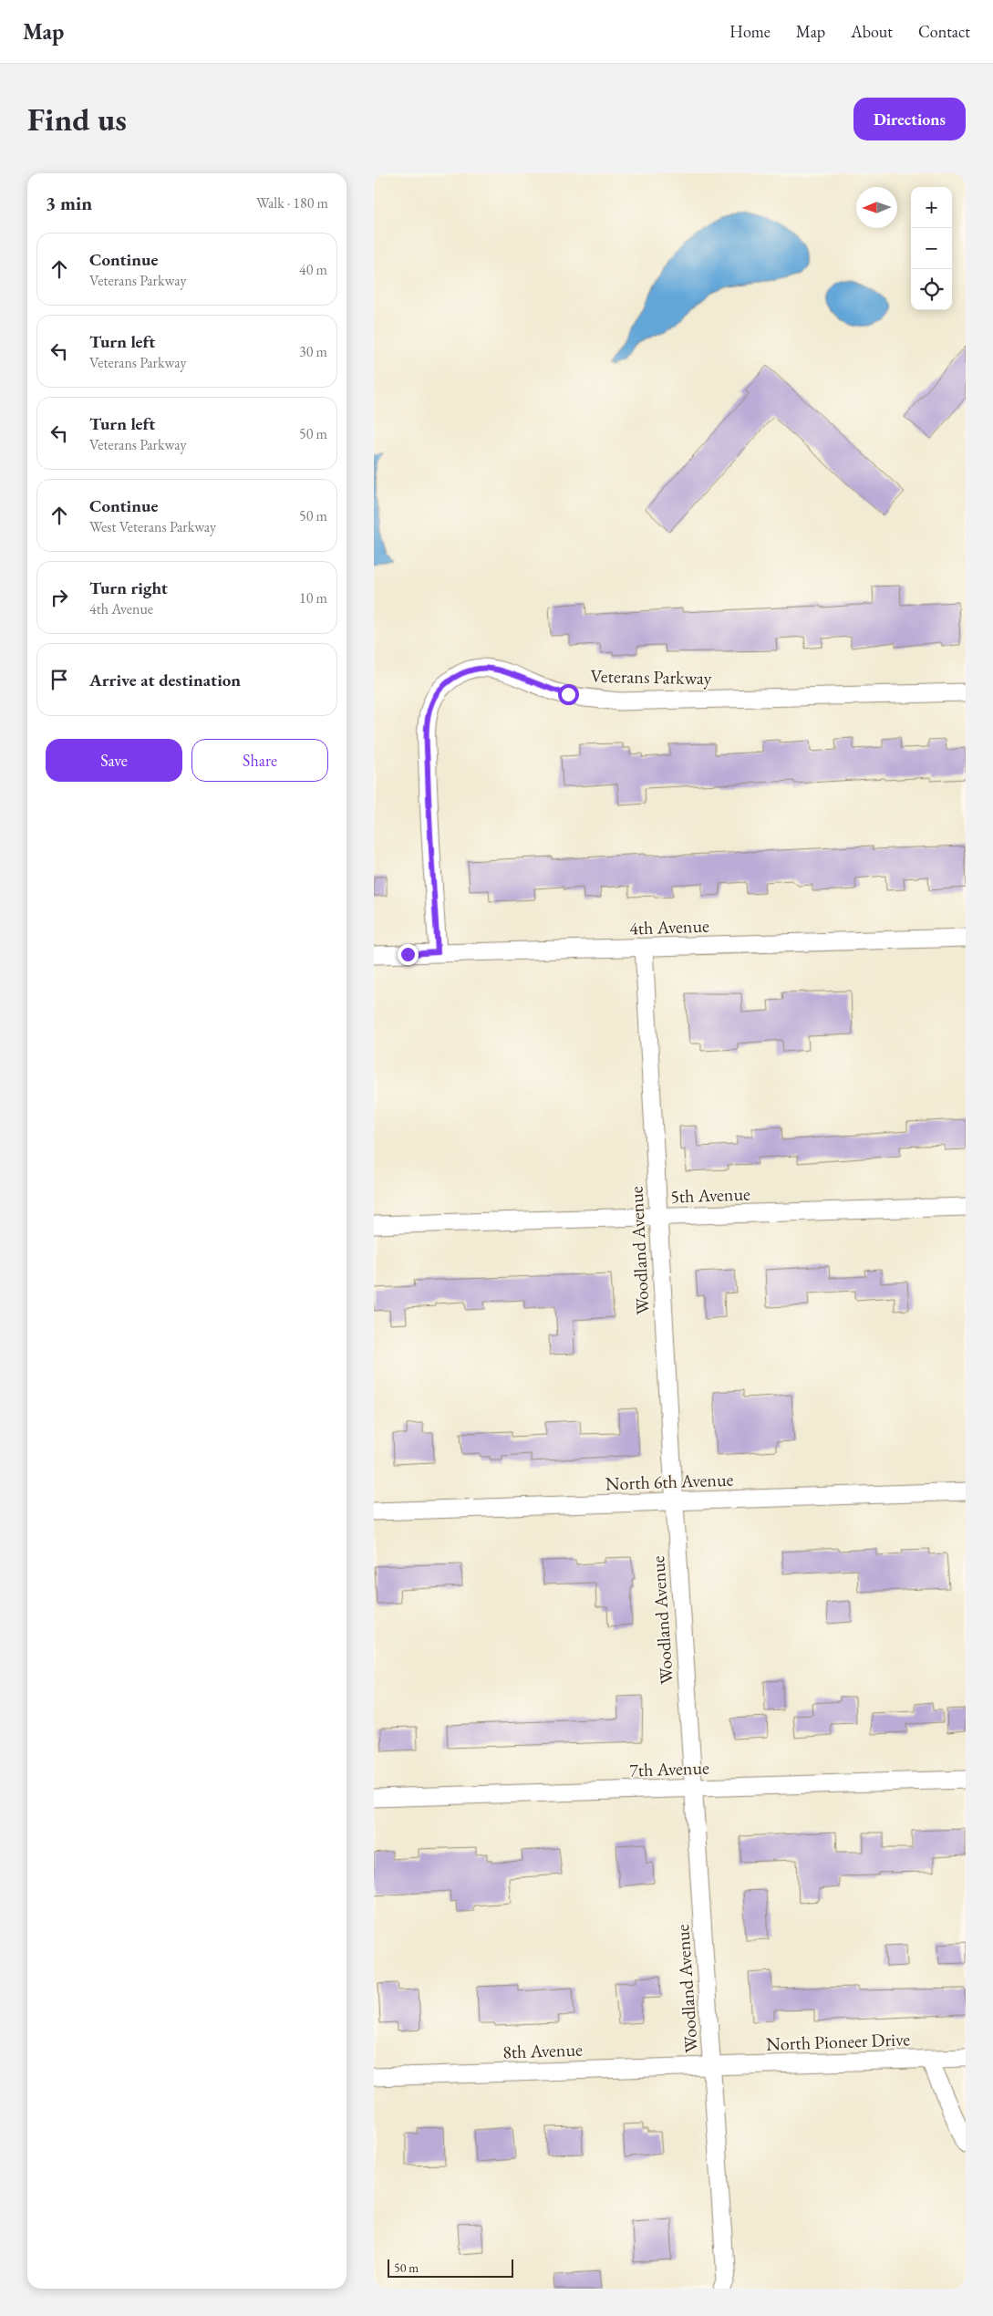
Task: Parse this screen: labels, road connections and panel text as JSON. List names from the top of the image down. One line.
{"streets":{"street":["Veterans Parkway","4th Avenue","5th Avenue","Woodland Avenue","North 6th Avenue","7th Avenue","North Pioneer Drive","8th Avenue"]},"crossings":[["Veterans Parkway","4th Avenue"],["4th Avenue","Woodland Avenue"],["5th Avenue","Woodland Avenue"],["Woodland Avenue","North 6th Avenue"],["Woodland Avenue","7th Avenue"],["Woodland Avenue","North Pioneer Drive"],["Woodland Avenue","8th Avenue"],["North Pioneer Drive","8th Avenue"]],"scale_bar":"50 m","north":"left","page":{"header":"Map","nav":["Home","Map","About","Contact"],"buttons":["Directions",["Save","Share"]],"title":"Find us","heading":["3 min","Walk · 180 m"],"map_buttons":["+","−"],"list":[["Continue","Veterans Parkway","40 m"],["Turn left","Veterans Parkway","30 m"],["Turn left","Veterans Parkway","50 m"],["Continue","West Veterans Parkway","50 m"],["Turn right","4th Avenue","10 m"],"Arrive at destination"],"scale":"50 m"}}
